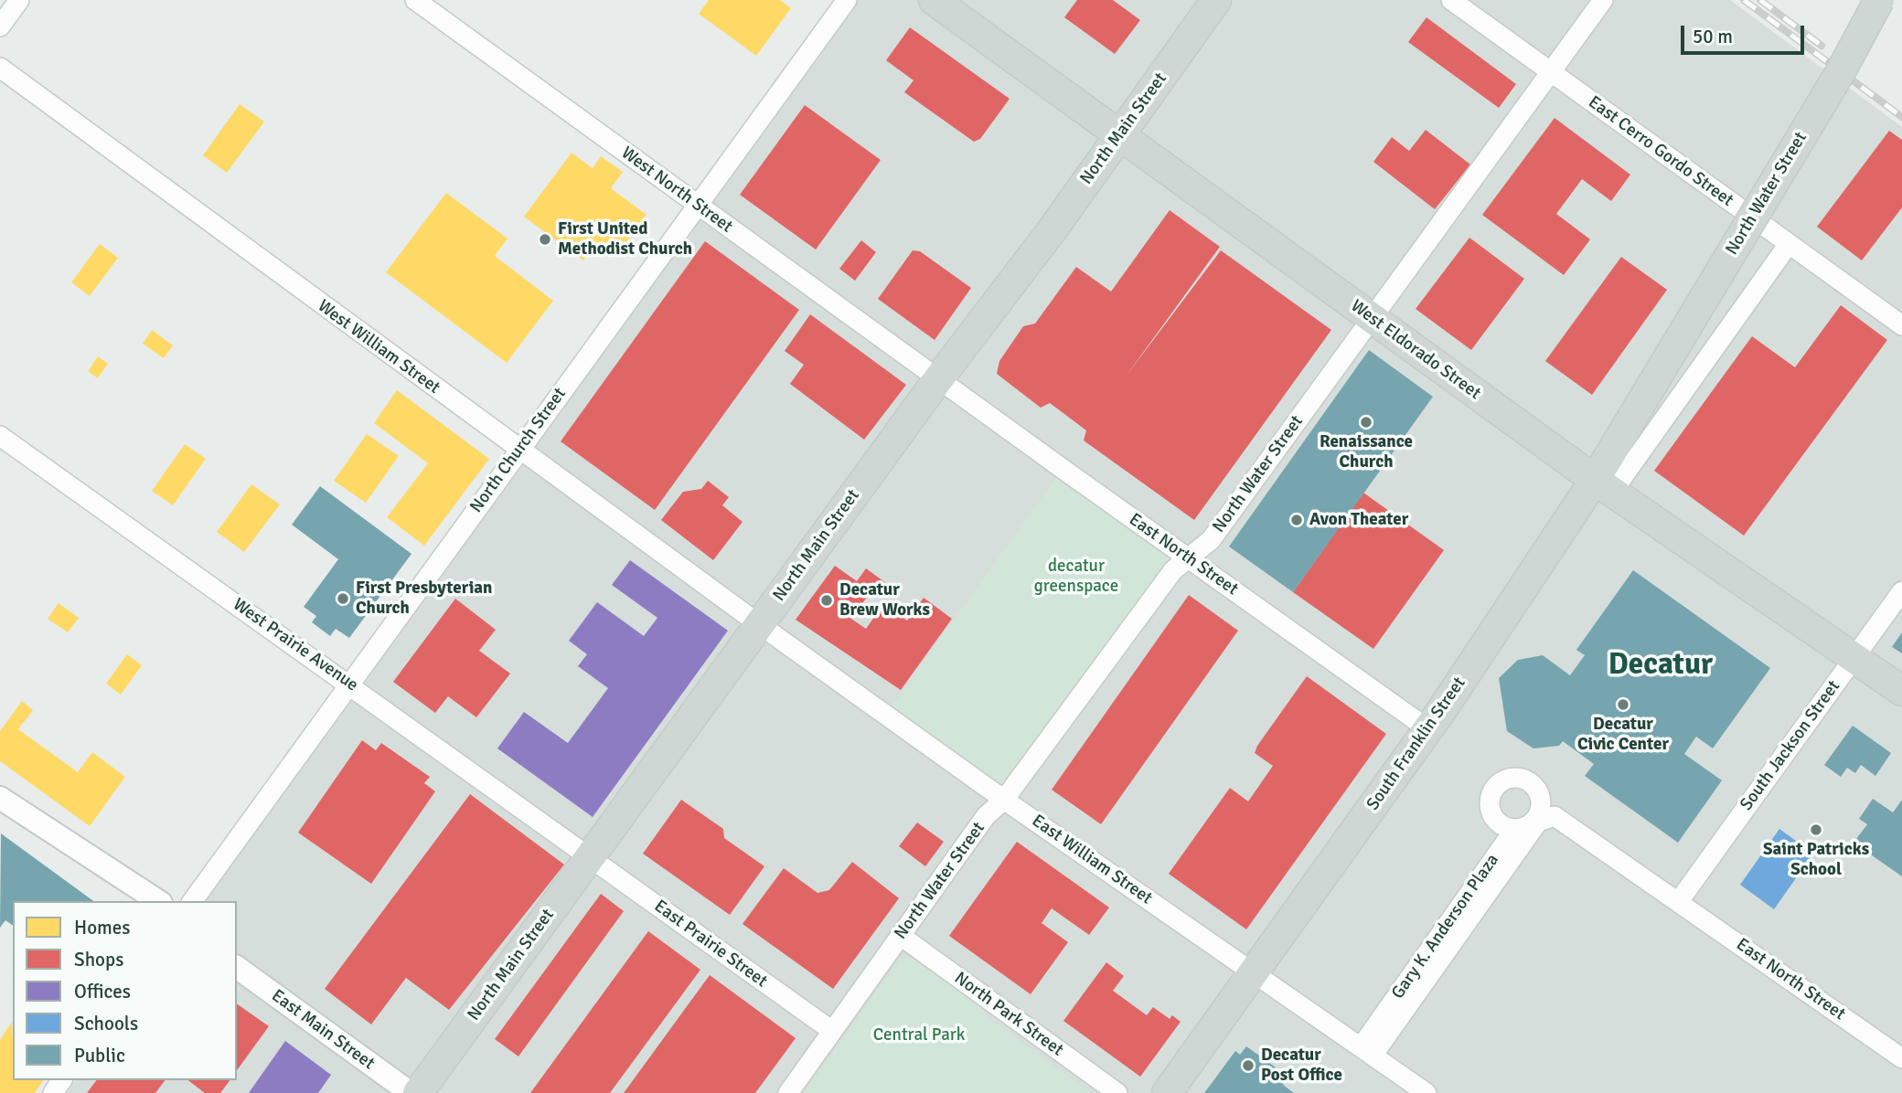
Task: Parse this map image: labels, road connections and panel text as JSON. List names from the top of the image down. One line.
{"streets":{"main road":["North Main Street","North Water Street","West Eldorado Street","South Franklin Street"],"street":["East Cerro Gordo Street","West North Street","West William Street","North Church Street","East North Street","West Prairie Avenue","South Jackson Street","East William Street","Gary K. Anderson Plaza","East Prairie Street","North Park Street","East Main Street"]},"crossings":[["North Main Street","West North Street"],["North Main Street","West William Street"],["North Main Street","West Eldorado Street"],["North Main Street","East North Street"],["North Main Street","West Prairie Avenue"],["North Main Street","East William Street"],["North Main Street","East Prairie Street"],["East Cerro Gordo Street","North Water Street"],["West North Street","North Church Street"],["West North Street","East North Street"],["North Water Street","West Eldorado Street"],["North Water Street","East North Street"],["North Water Street","South Franklin Street"],["North Water Street","East William Street"],["North Water Street","East Prairie Street"],["North Water Street","North Park Street"],["West William Street","North Church Street"],["West William Street","East William Street"],["West Eldorado Street","South Franklin Street"],["West Eldorado Street","South Jackson Street"],["North Church Street","West Prairie Avenue"],["East North Street","South Franklin Street"],["East North Street","South Jackson Street"],["West Prairie Avenue","East Prairie Street"],["South Franklin Street","East William Street"],["East William Street","Gary K. Anderson Plaza"]],"districts":["Decatur"],"parks":["decatur greenspace","Central Park"],"places":["First United Methodist Church","Renaissance Church","Avon Theater","First Presbyterian Church","Decatur Brew Works","Decatur Civic Center","Saint Patricks School","Decatur Post Office"],"legend":["Homes","Shops","Offices","Schools","Public"],"scale_bar":"50 m"}
